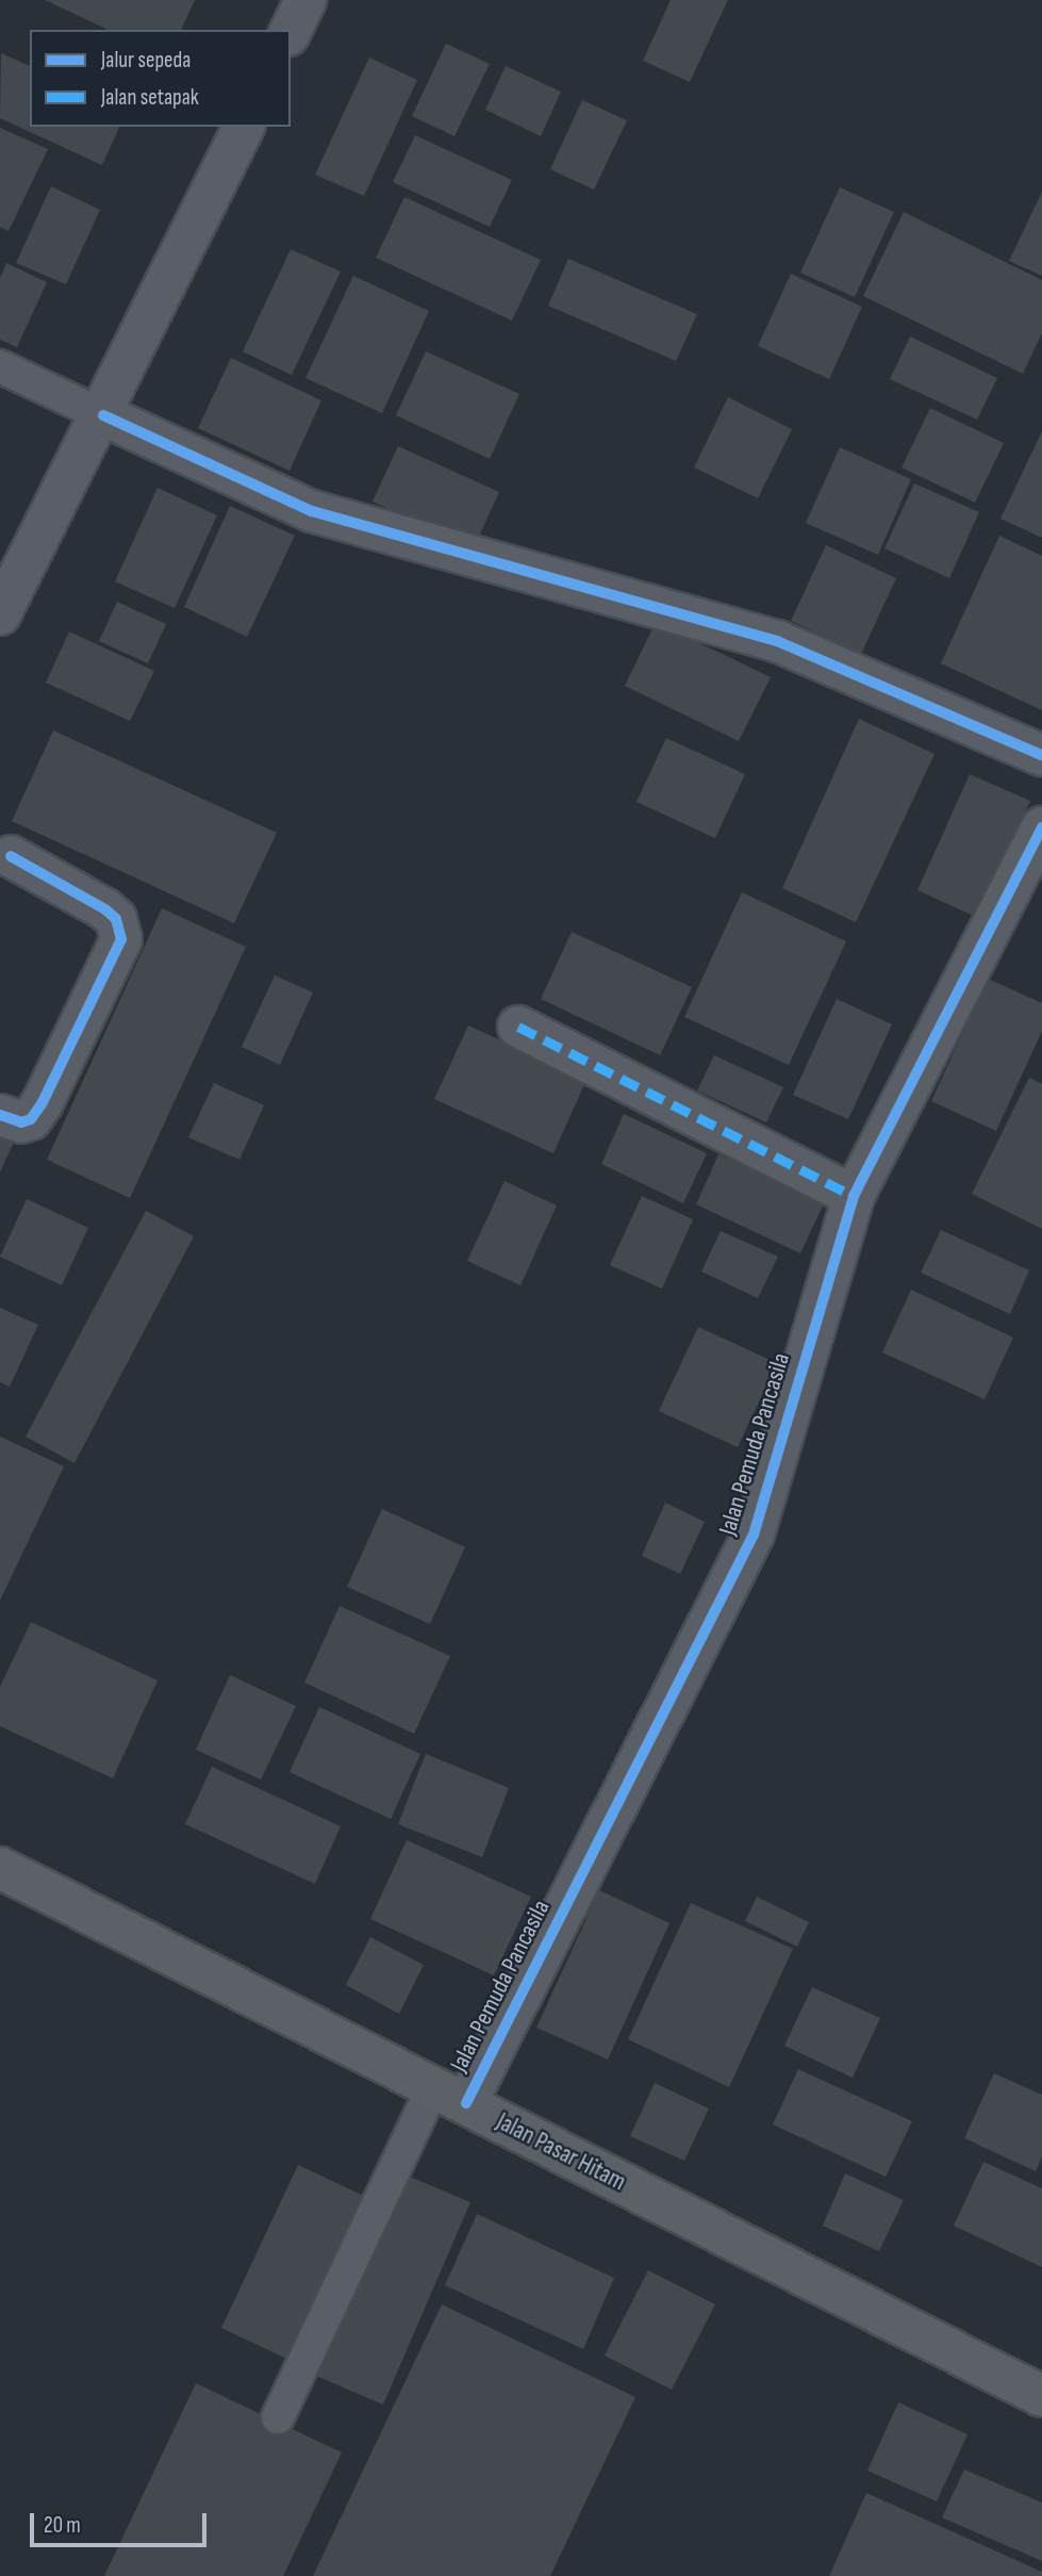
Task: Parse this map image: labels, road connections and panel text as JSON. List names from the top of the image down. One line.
{"streets":{"main road":["Jalan Pasar Hitam"],"street":["Jalan Pemuda Pancasila"]},"crossings":[["Jalan Pemuda Pancasila","Jalan Pasar Hitam"]],"legend":["Jalur sepeda","Jalan setapak"],"scale_bar":"20 m"}
